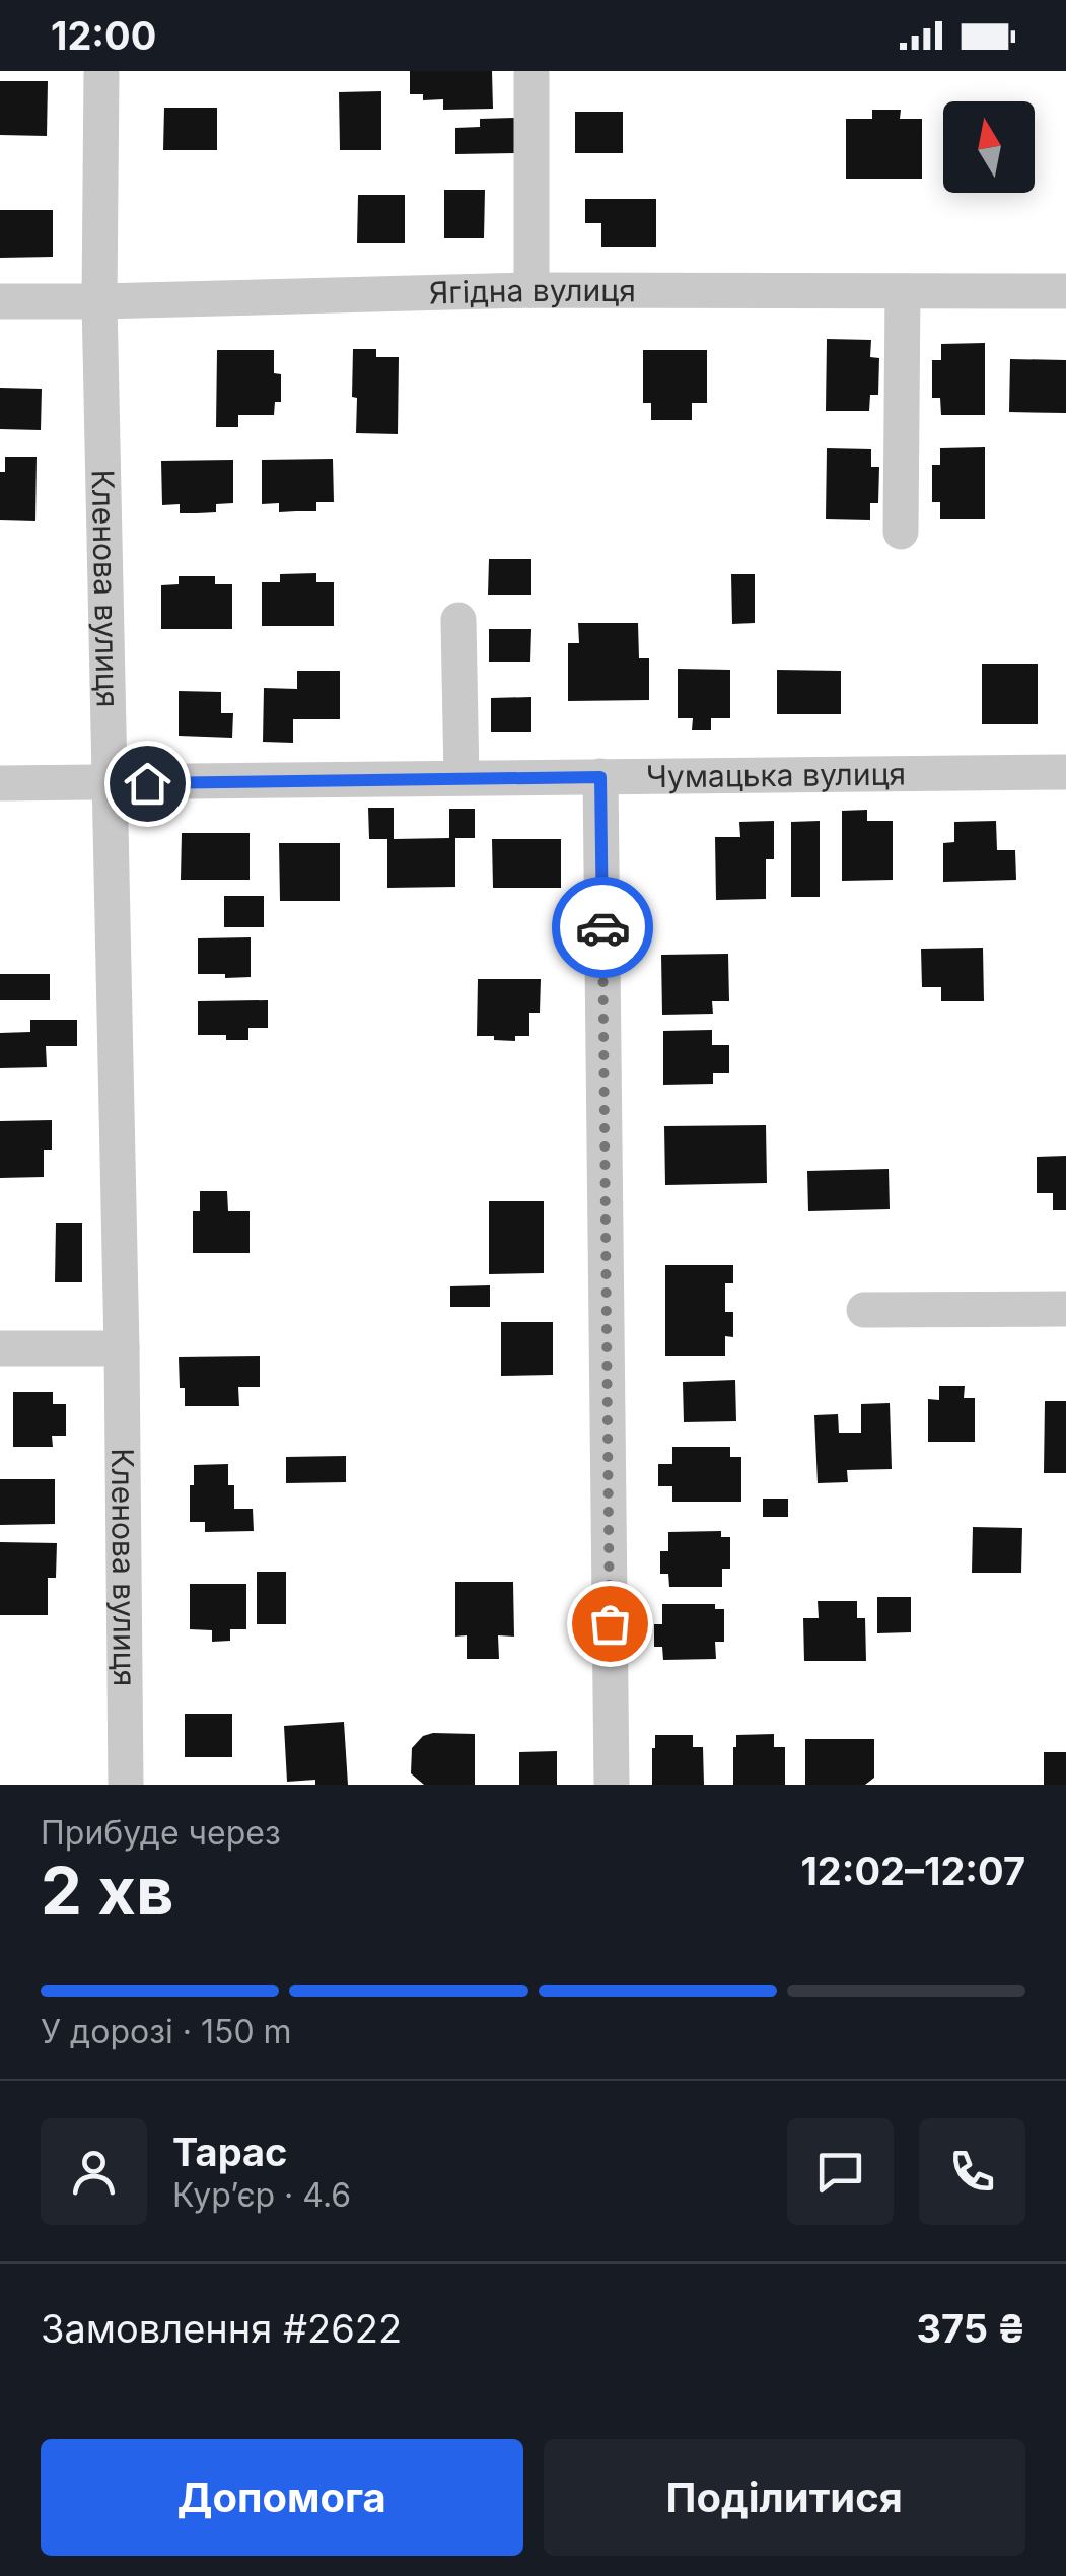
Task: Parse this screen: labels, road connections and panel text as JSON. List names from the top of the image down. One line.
{"streets":{"street":["Ягідна вулиця","Кленова вулиця","Чумацька вулиця"]},"crossings":[["Ягідна вулиця","Кленова вулиця"],["Кленова вулиця","Чумацька вулиця"]],"north":"top","page":{"status":"12:00","heading":["2 хв","Прибуде через","12:02–12:07"],"panel":["Тарас","Кур’єр · 4.6","Замовлення #2622","375 ₴"],"bar":"У дорозі · 150 m","buttons":["Допомога","Поділитися"]}}
